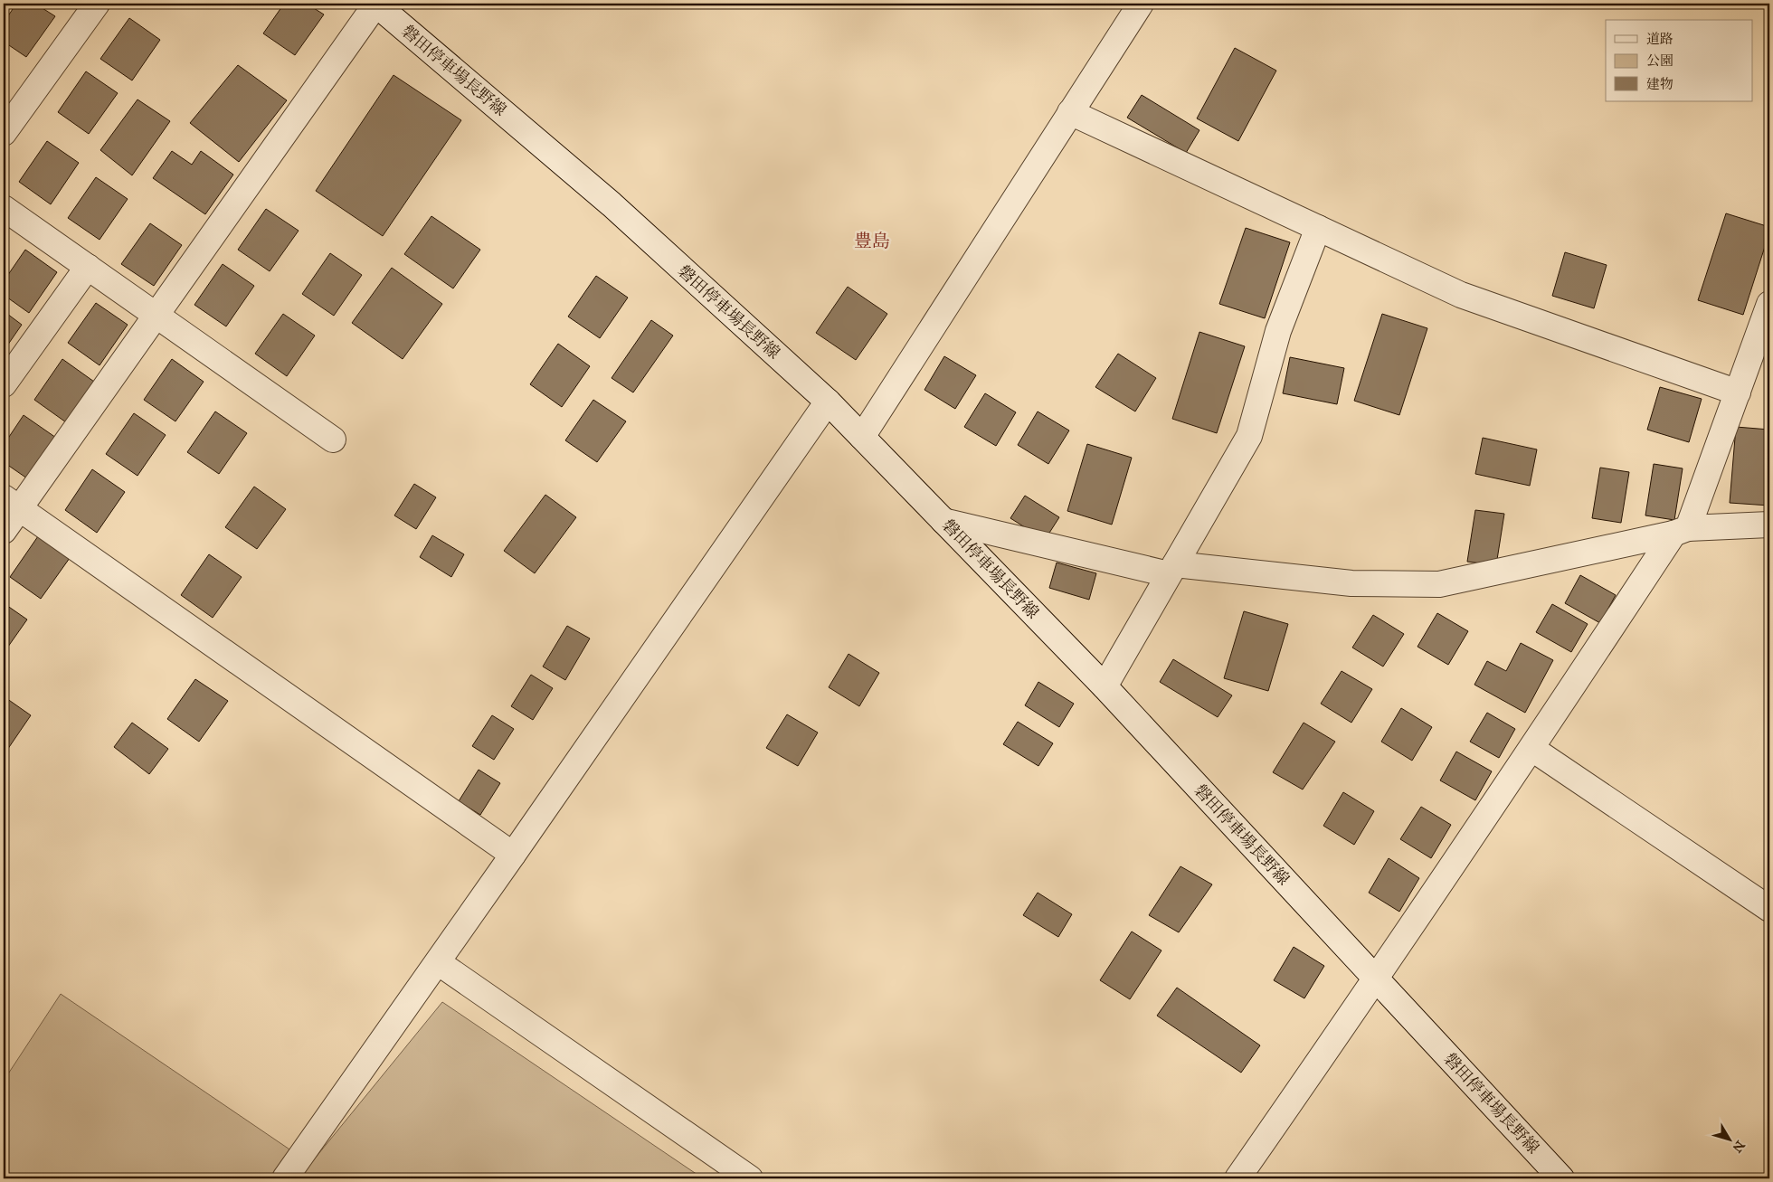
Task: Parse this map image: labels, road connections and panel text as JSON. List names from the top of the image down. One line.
{"streets":{"street":["磐田停車場長野線"]},"districts":["豊島"],"legend":["道路","公園","建物"],"north":"bottom right"}
